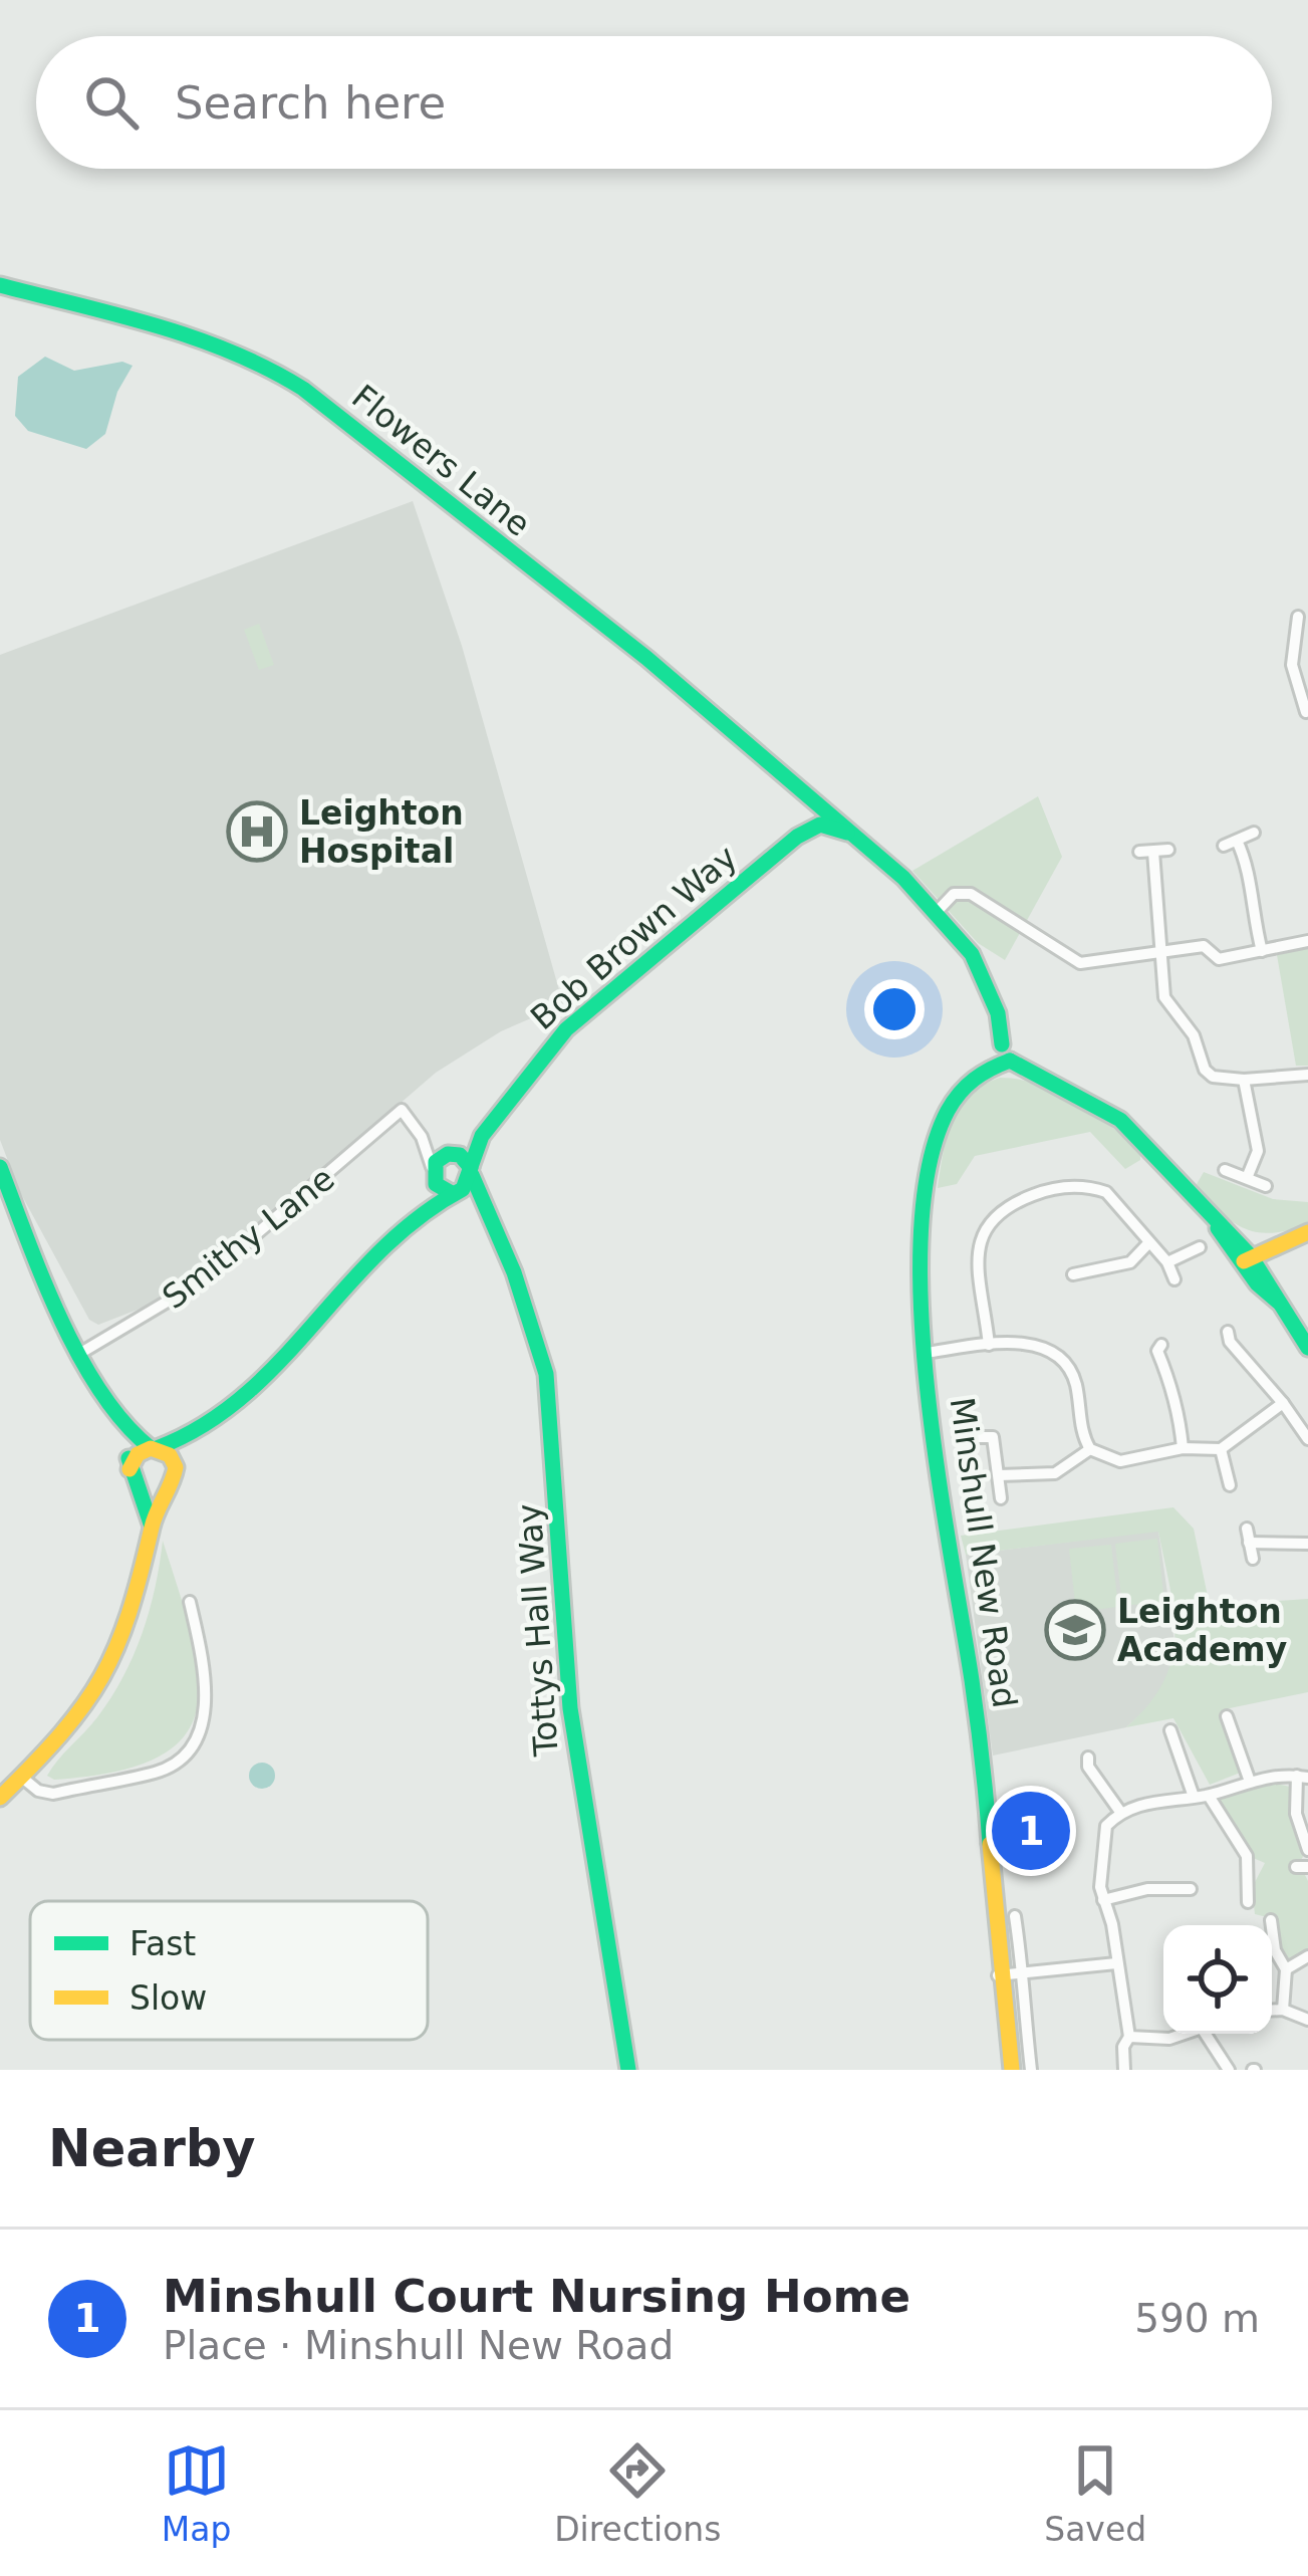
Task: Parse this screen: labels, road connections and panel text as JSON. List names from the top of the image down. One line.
{"streets":{"main road":["Flowers Lane","Bob Brown Way","Minshull New Road","Tottys Hall Way"],"street":["Smithy Lane"]},"crossings":[["Flowers Lane","Bob Brown Way"],["Flowers Lane","Minshull New Road"],["Bob Brown Way","Tottys Hall Way"]],"places":{"hospital":["Leighton Hospital"],"school or university":["Leighton Academy"]},"legend":["Fast","Slow"],"page":{"search":"Search here","pins":"1","heading":"Nearby","list":[{"mark":"1","name":"Minshull Court Nursing Home","note":"Place · Minshull New Road","value":"590 m"}],"nav":["Map","Directions","Saved"]}}
